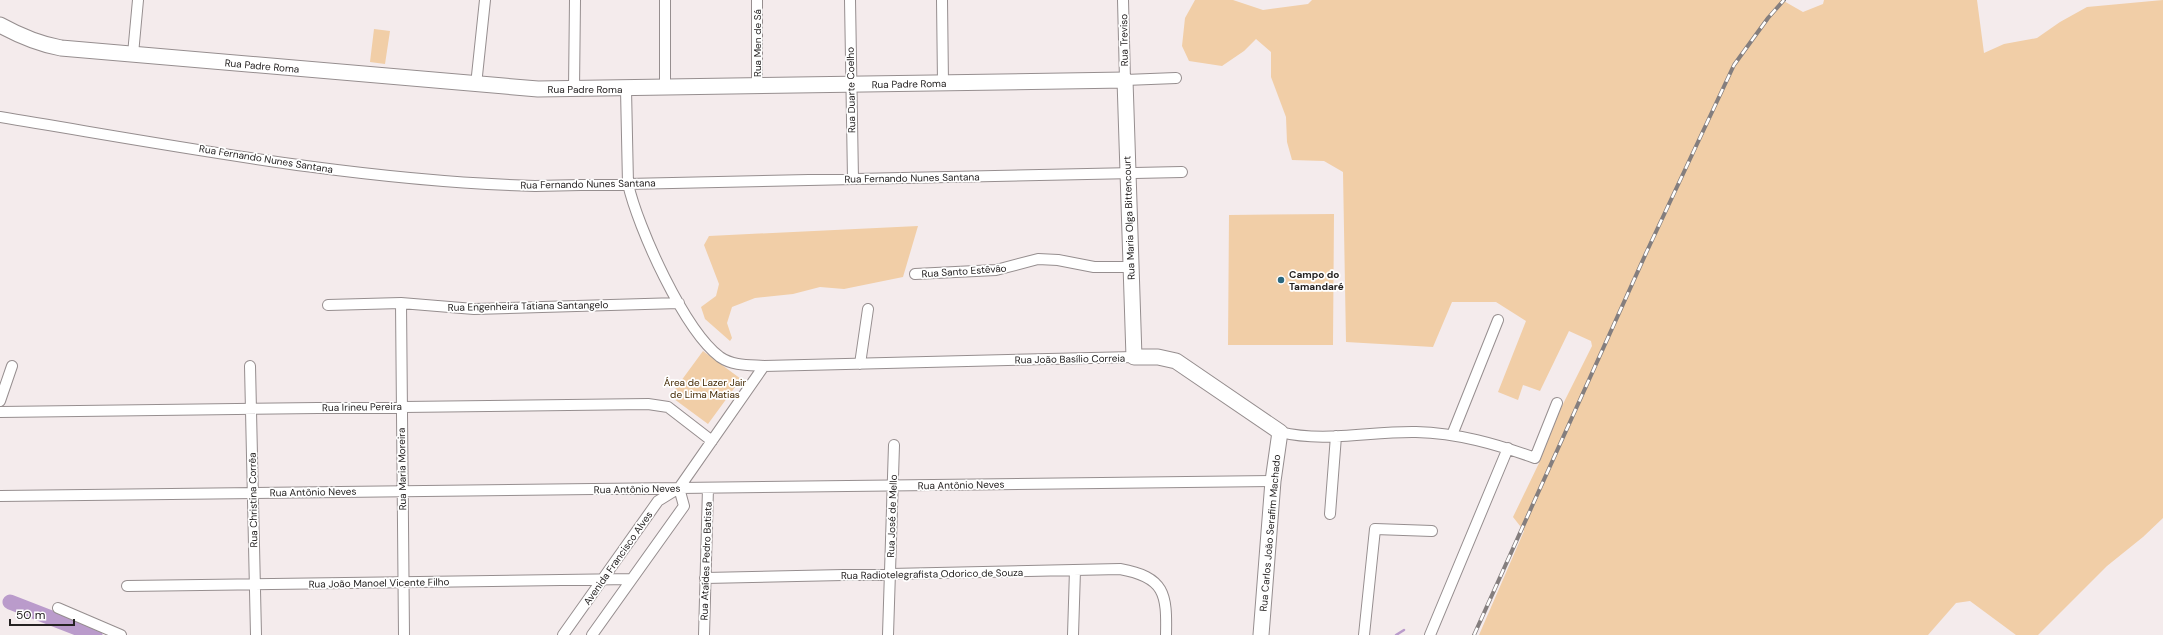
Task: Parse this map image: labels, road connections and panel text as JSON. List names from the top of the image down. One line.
{"streets":{"street":["Rua Treviso","Rua Men de Sá","Rua Padre Roma","Rua Duarte Coelho","Rua Fernando Nunes Santana","Rua Maria Olga Bittencourt","Rua Santo Estêvão","Rua Engenheira Tatiana Santangelo","Rua João Basílio Correia","Rua Irineu Pereira","Rua Maria Moreira","Rua Antônio Neves","Rua Christina Corrêa","Rua José de Mello","Rua Carlos João Serafim Machado","Avenida Francisco Alves","Rua Ataídes Pedro Batista","Rua Radiotelegrafista Odorico de Souza","Rua João Manoel Vicente Filho"]},"crossings":[["Rua Treviso","Rua Padre Roma"],["Rua Treviso","Rua Maria Olga Bittencourt"],["Rua Men de Sá","Rua Padre Roma"],["Rua Padre Roma","Rua Duarte Coelho"],["Rua Padre Roma","Rua Maria Olga Bittencourt"],["Rua Padre Roma","Rua João Basílio Correia"],["Rua Duarte Coelho","Rua Fernando Nunes Santana"],["Rua Fernando Nunes Santana","Rua Maria Olga Bittencourt"],["Rua Fernando Nunes Santana","Rua João Basílio Correia"],["Rua Maria Olga Bittencourt","Rua Santo Estêvão"],["Rua Maria Olga Bittencourt","Rua João Basílio Correia"],["Rua Engenheira Tatiana Santangelo","Rua João Basílio Correia"],["Rua Engenheira Tatiana Santangelo","Rua Maria Moreira"],["Rua João Basílio Correia","Rua Carlos João Serafim Machado"],["Rua João Basílio Correia","Avenida Francisco Alves"],["Rua Irineu Pereira","Rua Maria Moreira"],["Rua Irineu Pereira","Rua Christina Corrêa"],["Rua Irineu Pereira","Avenida Francisco Alves"],["Rua Maria Moreira","Rua Antônio Neves"],["Rua Maria Moreira","Rua João Manoel Vicente Filho"],["Rua Antônio Neves","Rua Christina Corrêa"],["Rua Antônio Neves","Rua José de Mello"],["Rua Antônio Neves","Rua Carlos João Serafim Machado"],["Rua Antônio Neves","Avenida Francisco Alves"],["Rua Antônio Neves","Rua Ataídes Pedro Batista"],["Rua Christina Corrêa","Rua João Manoel Vicente Filho"],["Rua José de Mello","Rua Radiotelegrafista Odorico de Souza"],["Avenida Francisco Alves","Rua João Manoel Vicente Filho"],["Rua Ataídes Pedro Batista","Rua Radiotelegrafista Odorico de Souza"]],"parks":["Área de Lazer Jair de Lima Matias"],"places":["Campo do Tamandaré"],"scale_bar":"50 m"}
